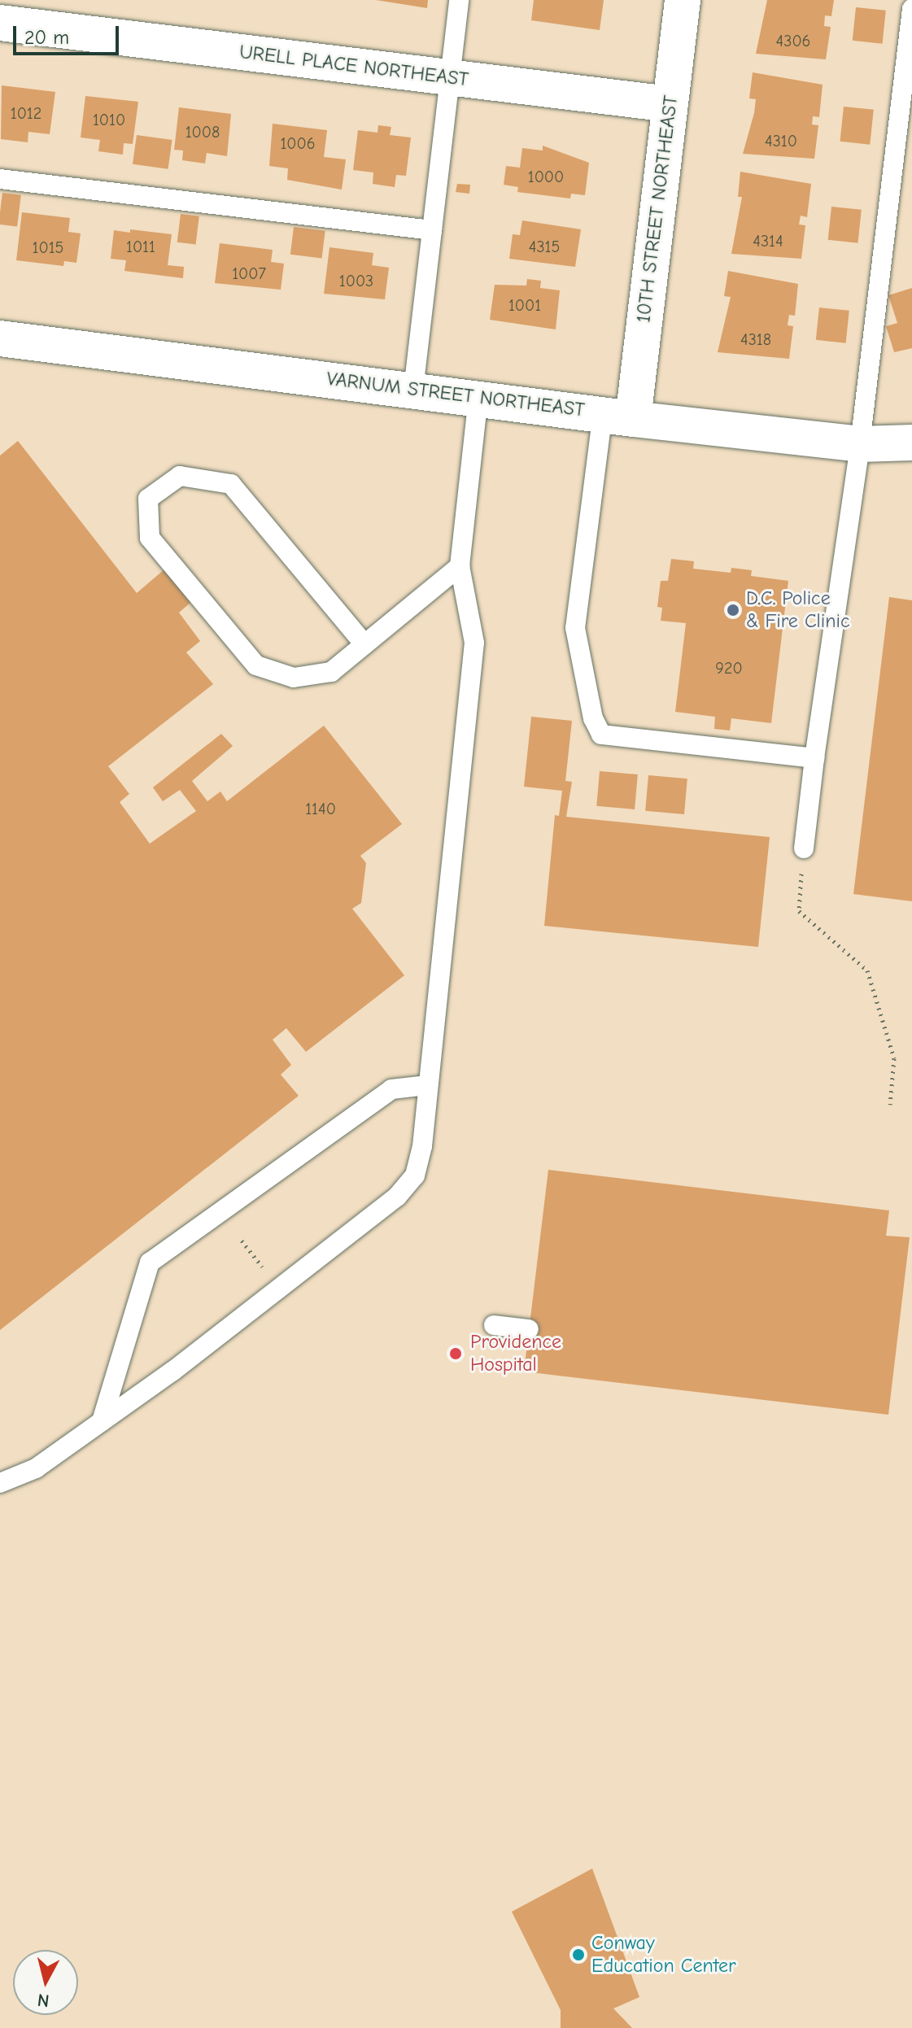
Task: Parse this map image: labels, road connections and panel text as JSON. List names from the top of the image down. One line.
{"streets":{"street":["URELL PLACE NORTHEAST","10TH STREET NORTHEAST","VARNUM STREET NORTHEAST"]},"crossings":[["URELL PLACE NORTHEAST","10TH STREET NORTHEAST"],["10TH STREET NORTHEAST","VARNUM STREET NORTHEAST"]],"places":["D.C. Police & Fire Clinic","Providence Hospital","Conway Education Center"],"house_numbers":["4306","1012","1010","1008","4310","1006","1000","4314","1011","4315","1015","1007","1003","1001","4318","920","1140"],"scale_bar":"20 m","north":"bottom"}
